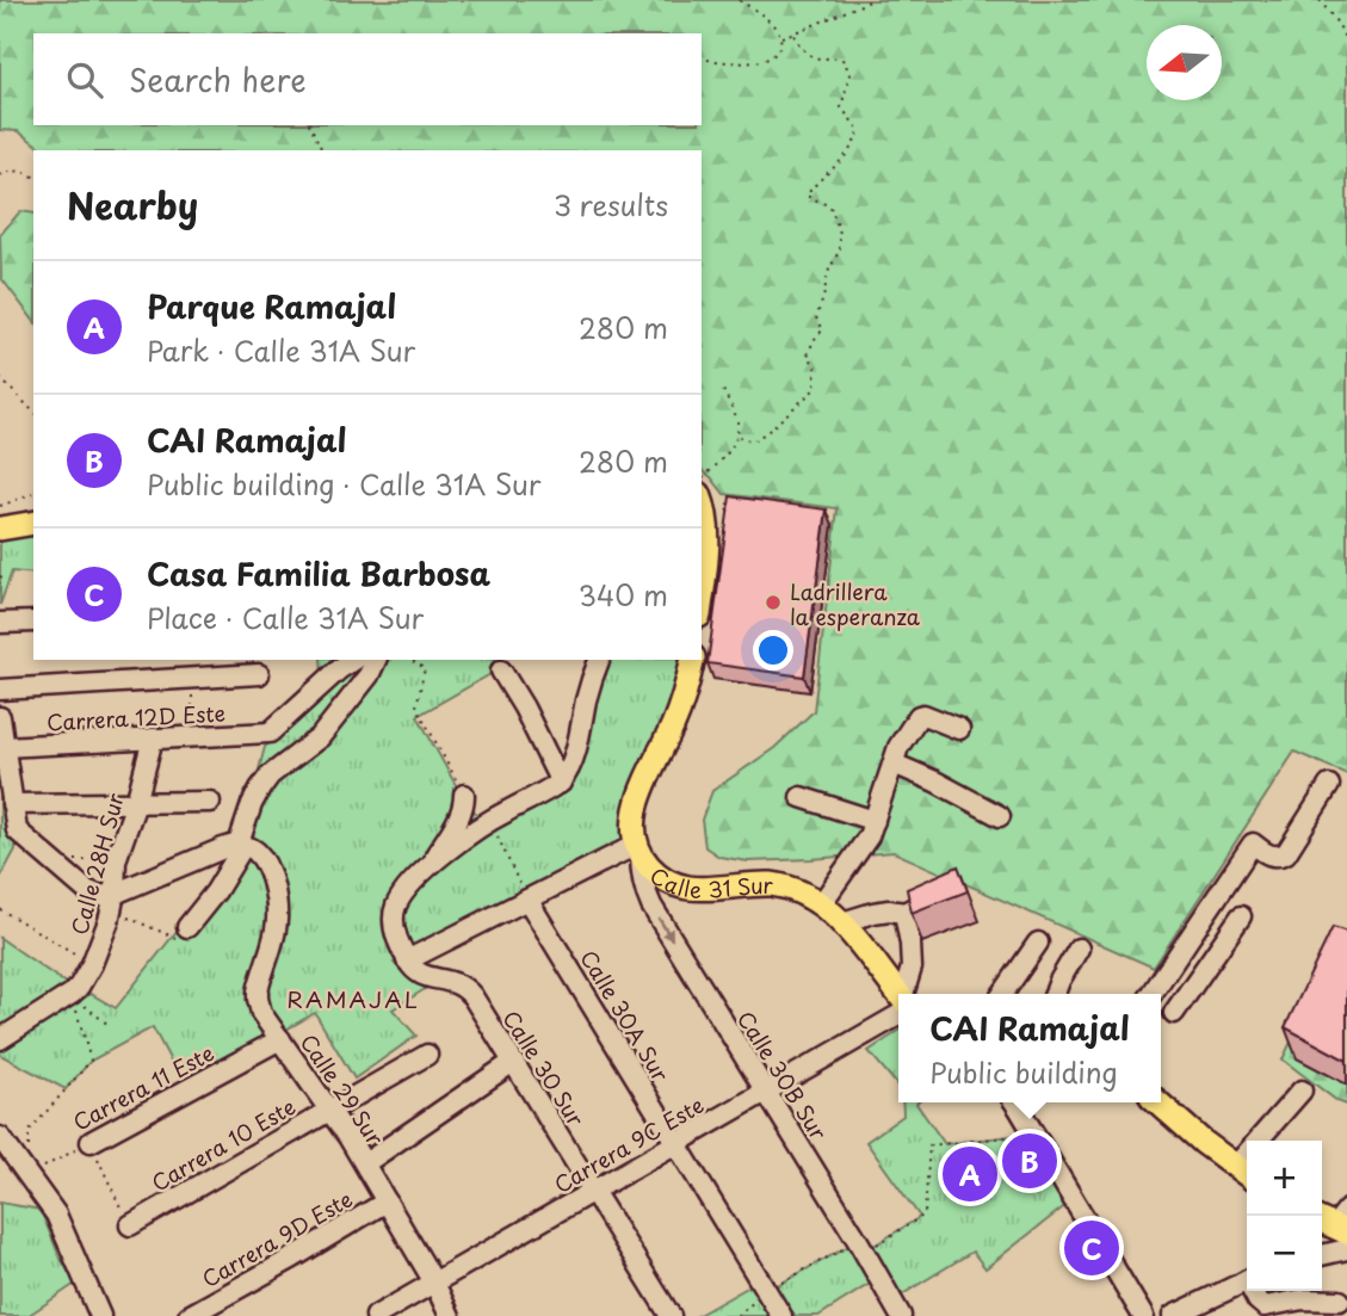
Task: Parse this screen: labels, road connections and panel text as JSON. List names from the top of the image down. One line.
{"streets":{"main road":["Calle 31 Sur"],"street":["Carrera 12D Este","Calle 28H Sur","Calle 30A Sur","Calle 30 Sur","Calle 30B Sur","Carrera 11 Este","Calle 29 Sur","Carrera 10 Este","Carrera 9C Este","Carrera 9D Este"]},"crossings":[["Carrera 12D Este","Calle 28H Sur"],["Calle 31 Sur","Calle 30B Sur"],["Calle 30A Sur","Carrera 9C Este"],["Calle 30 Sur","Carrera 9C Este"],["Calle 30B Sur","Carrera 9C Este"],["Carrera 11 Este","Calle 29 Sur"],["Calle 29 Sur","Carrera 10 Este"],["Calle 29 Sur","Carrera 9C Este"],["Calle 29 Sur","Carrera 9D Este"]],"one_way":["Calle 30B Sur"],"districts":["RAMAJAL"],"places":["Ladrillera la esperanza"],"north":"left","page":{"search":"Search here","heading":["Nearby","3 results"],"list":[{"mark":"A","name":"Parque Ramajal","note":"Park · Calle 31A Sur","value":"280 m"},{"mark":"B","name":"CAI Ramajal","note":"Public building · Calle 31A Sur","value":"280 m"},{"mark":"C","name":"Casa Familia Barbosa","note":"Place · Calle 31A Sur","value":"340 m"}],"popup":["CAI Ramajal","Public building"],"pins":["B","A","C"],"map_buttons":["+","−"]}}
